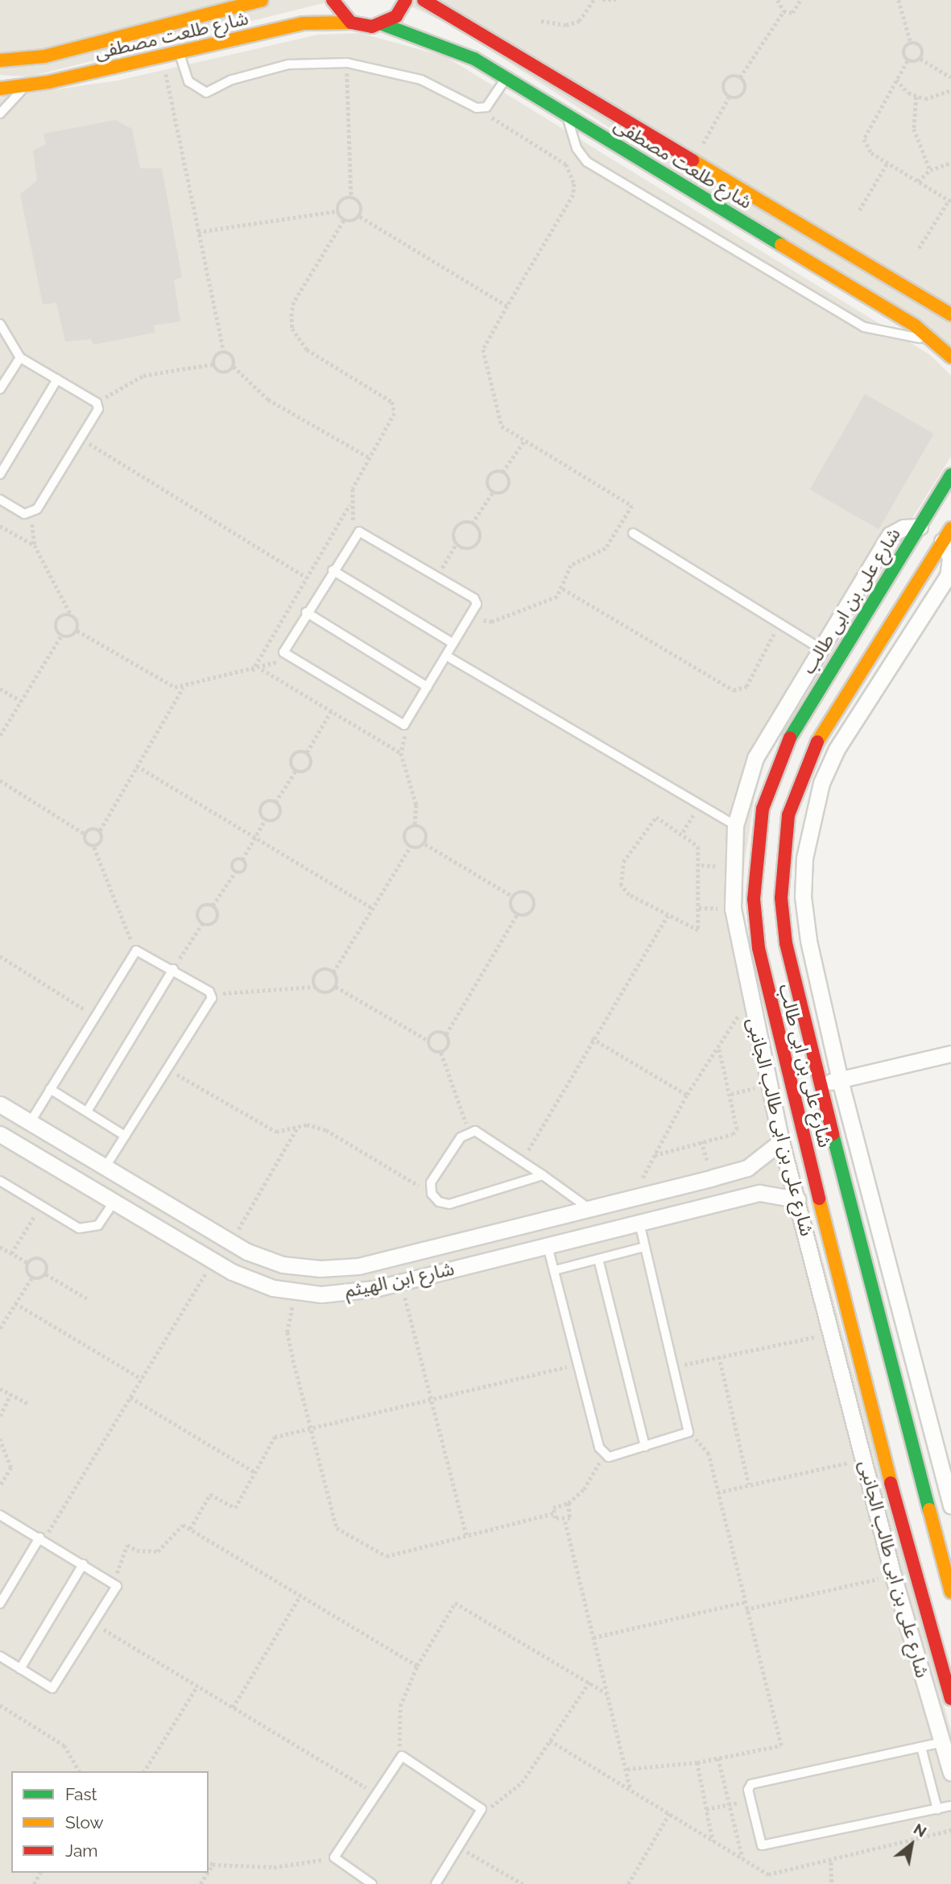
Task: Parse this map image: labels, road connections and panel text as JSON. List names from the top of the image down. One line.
{"streets":{"street":["شارع طلعت مصطفى","شارع على بن ابى طالب","شارع على بن ابى طالب الجانبى","شارع ابن الهيثم"]},"crossings":[["شارع على بن ابى طالب","شارع على بن ابى طالب الجانبى"],["شارع على بن ابى طالب الجانبى","شارع ابن الهيثم"]],"legend":["Fast","Slow","Jam"],"north":"top right"}
